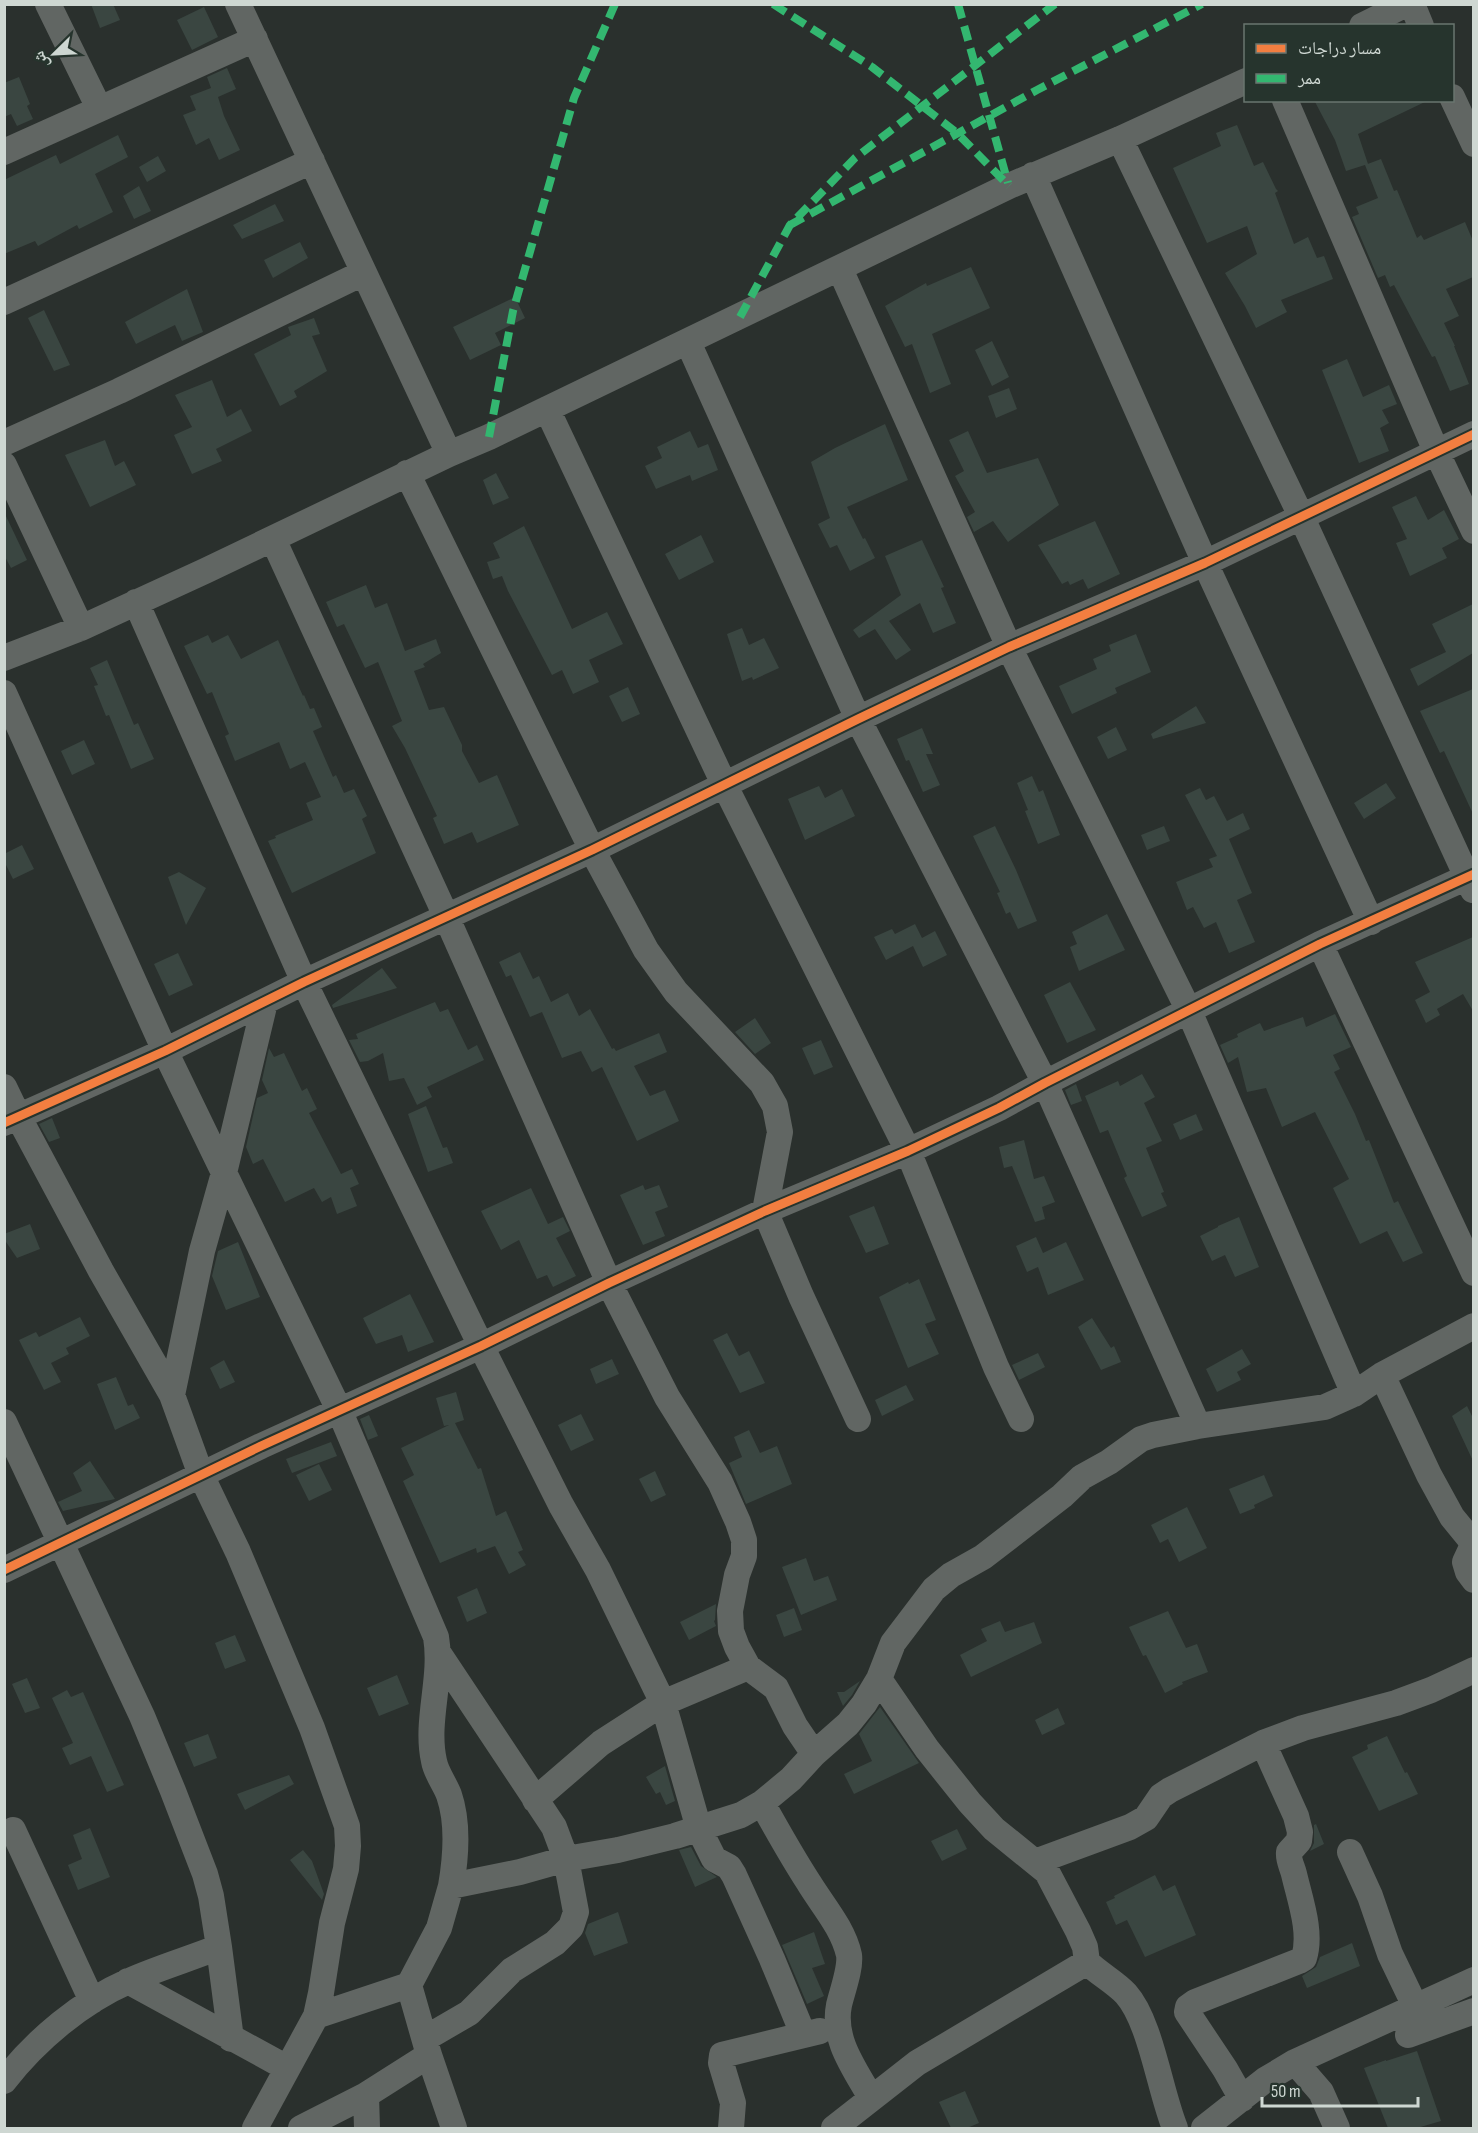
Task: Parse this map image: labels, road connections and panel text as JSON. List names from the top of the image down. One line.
{"legend":["مسار دراجات","ممر"],"scale_bar":"50 m","north":"bottom left"}
